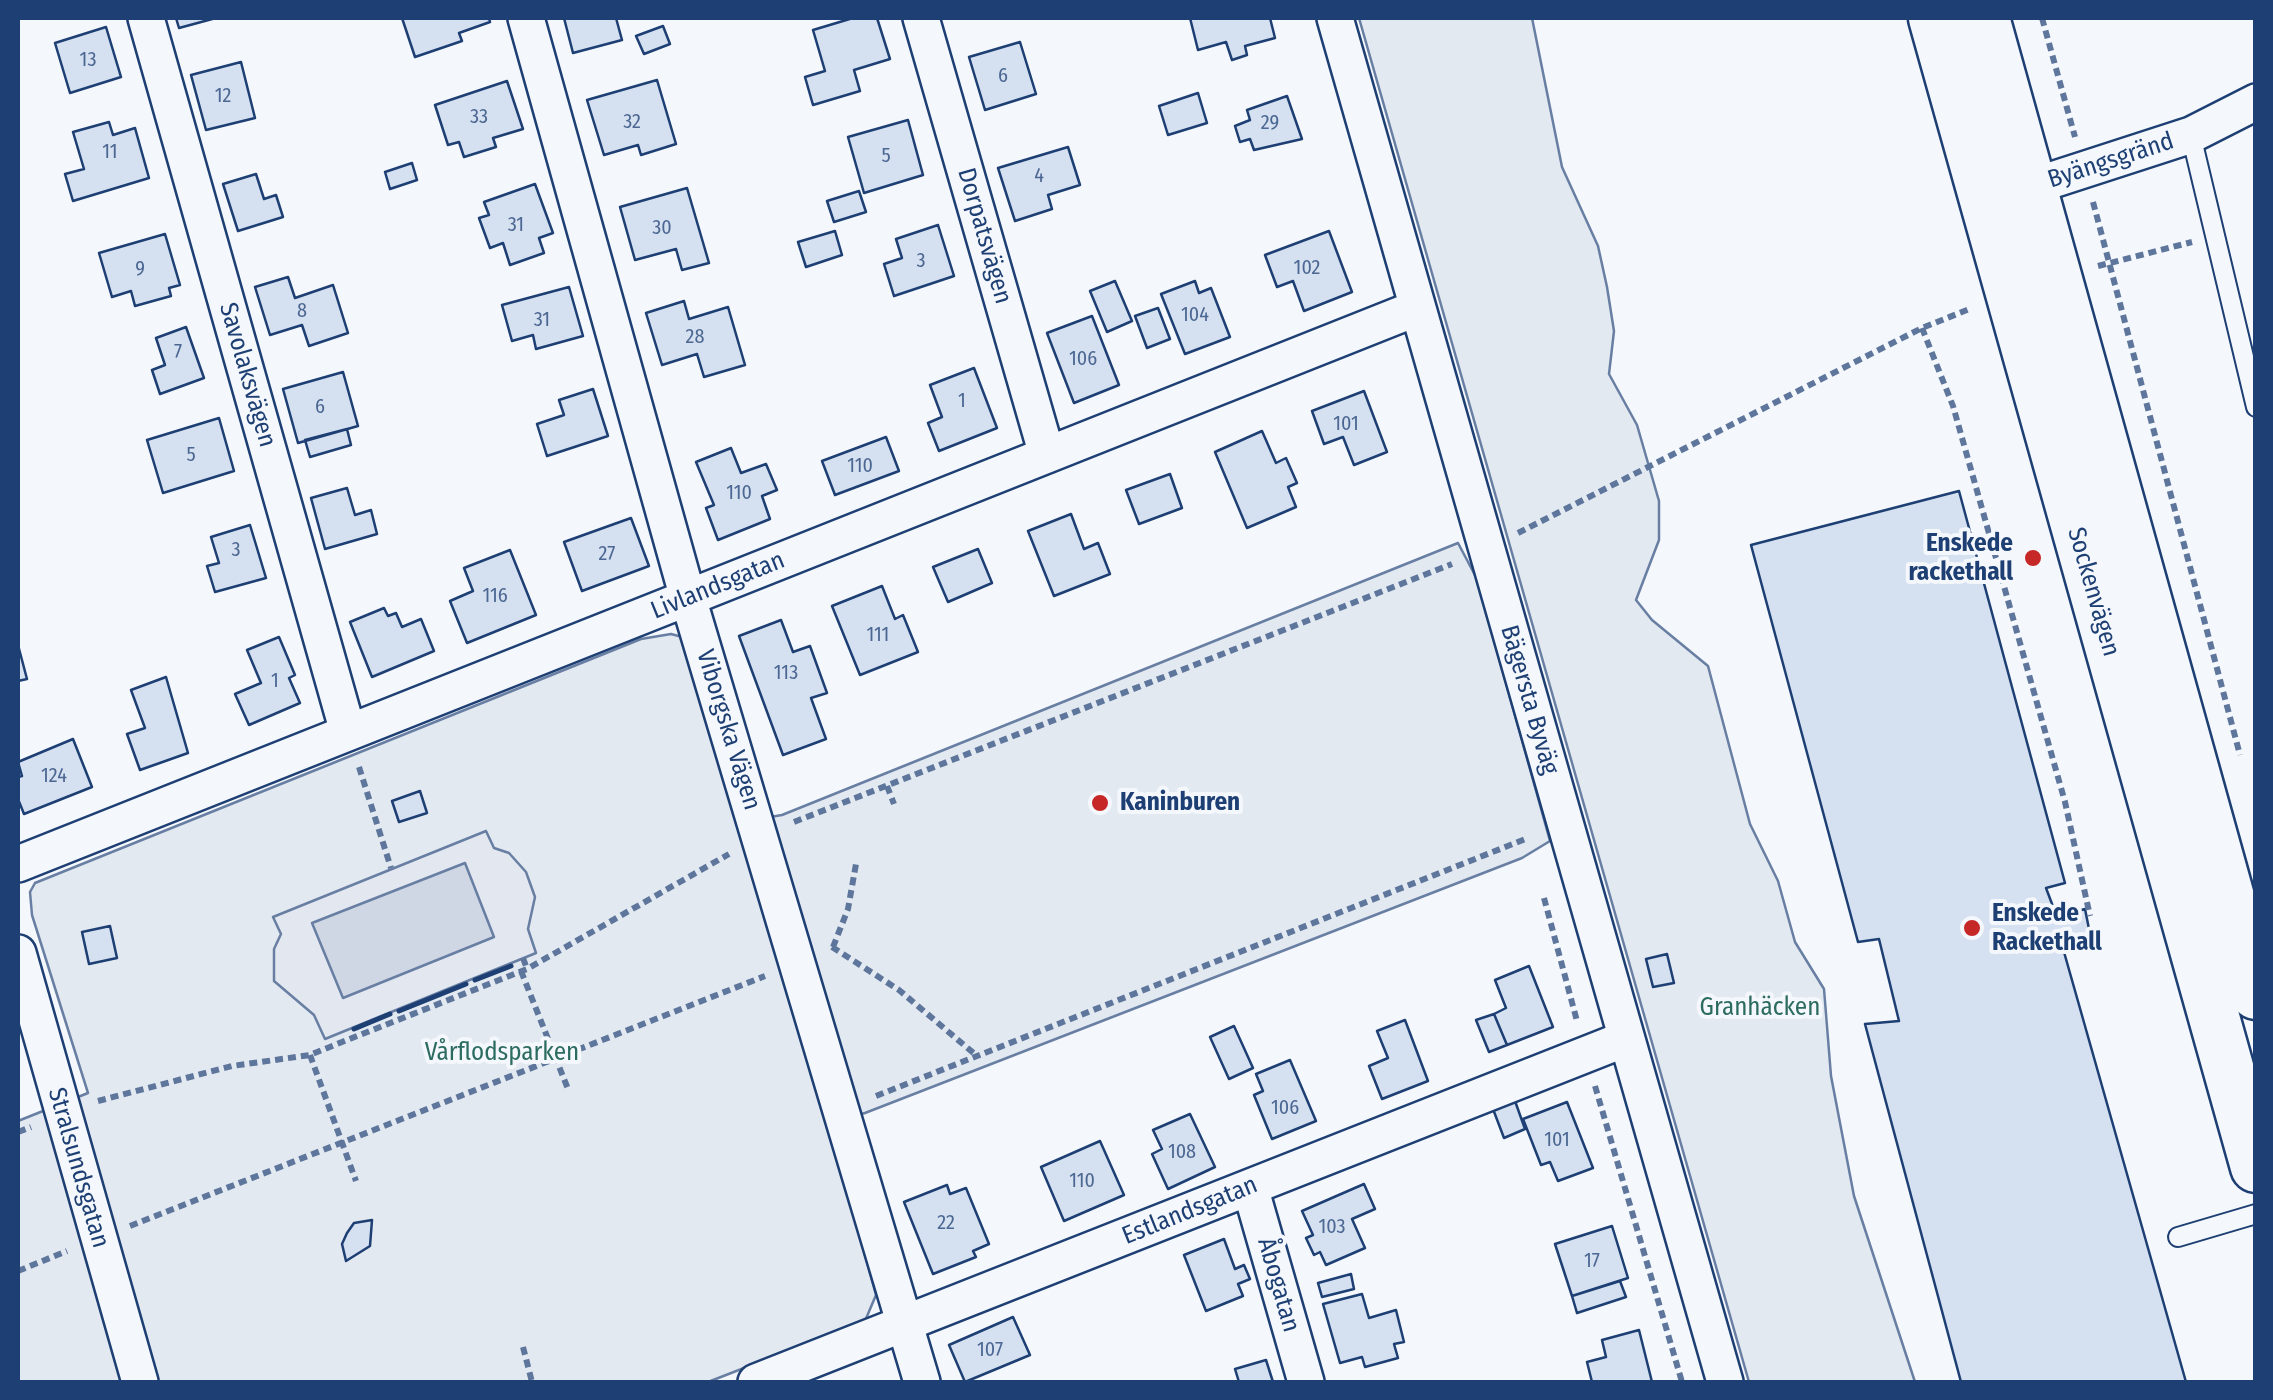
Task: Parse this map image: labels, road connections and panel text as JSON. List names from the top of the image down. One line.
{"streets":{"main road":["Sockenvägen"],"street":["Byängsgränd","Dorpatsvägen","Savolaksvägen","Livlandsgatan","Bägersta Byväg","Viborgska Vägen","Stralsundsgatan","Estlandsgatan","Åbogatan"]},"crossings":[["Byängsgränd","Sockenvägen"],["Dorpatsvägen","Livlandsgatan"],["Savolaksvägen","Livlandsgatan"],["Livlandsgatan","Bägersta Byväg"],["Livlandsgatan","Viborgska Vägen"],["Bägersta Byväg","Estlandsgatan"],["Viborgska Vägen","Estlandsgatan"],["Estlandsgatan","Åbogatan"]],"parks":["Granhäcken","Vårflodsparken"],"places":["Enskede rackethall","Kaninburen","Enskede Rackethall"],"house_numbers":["13","6","12","33","32","29","11","5","4","31","30","3","102","9","8","104","31","28","7","106","1","6","101","5","110","110","3","27","116","111","113","1","124","106","101","108","110","22","103","17","107"]}
